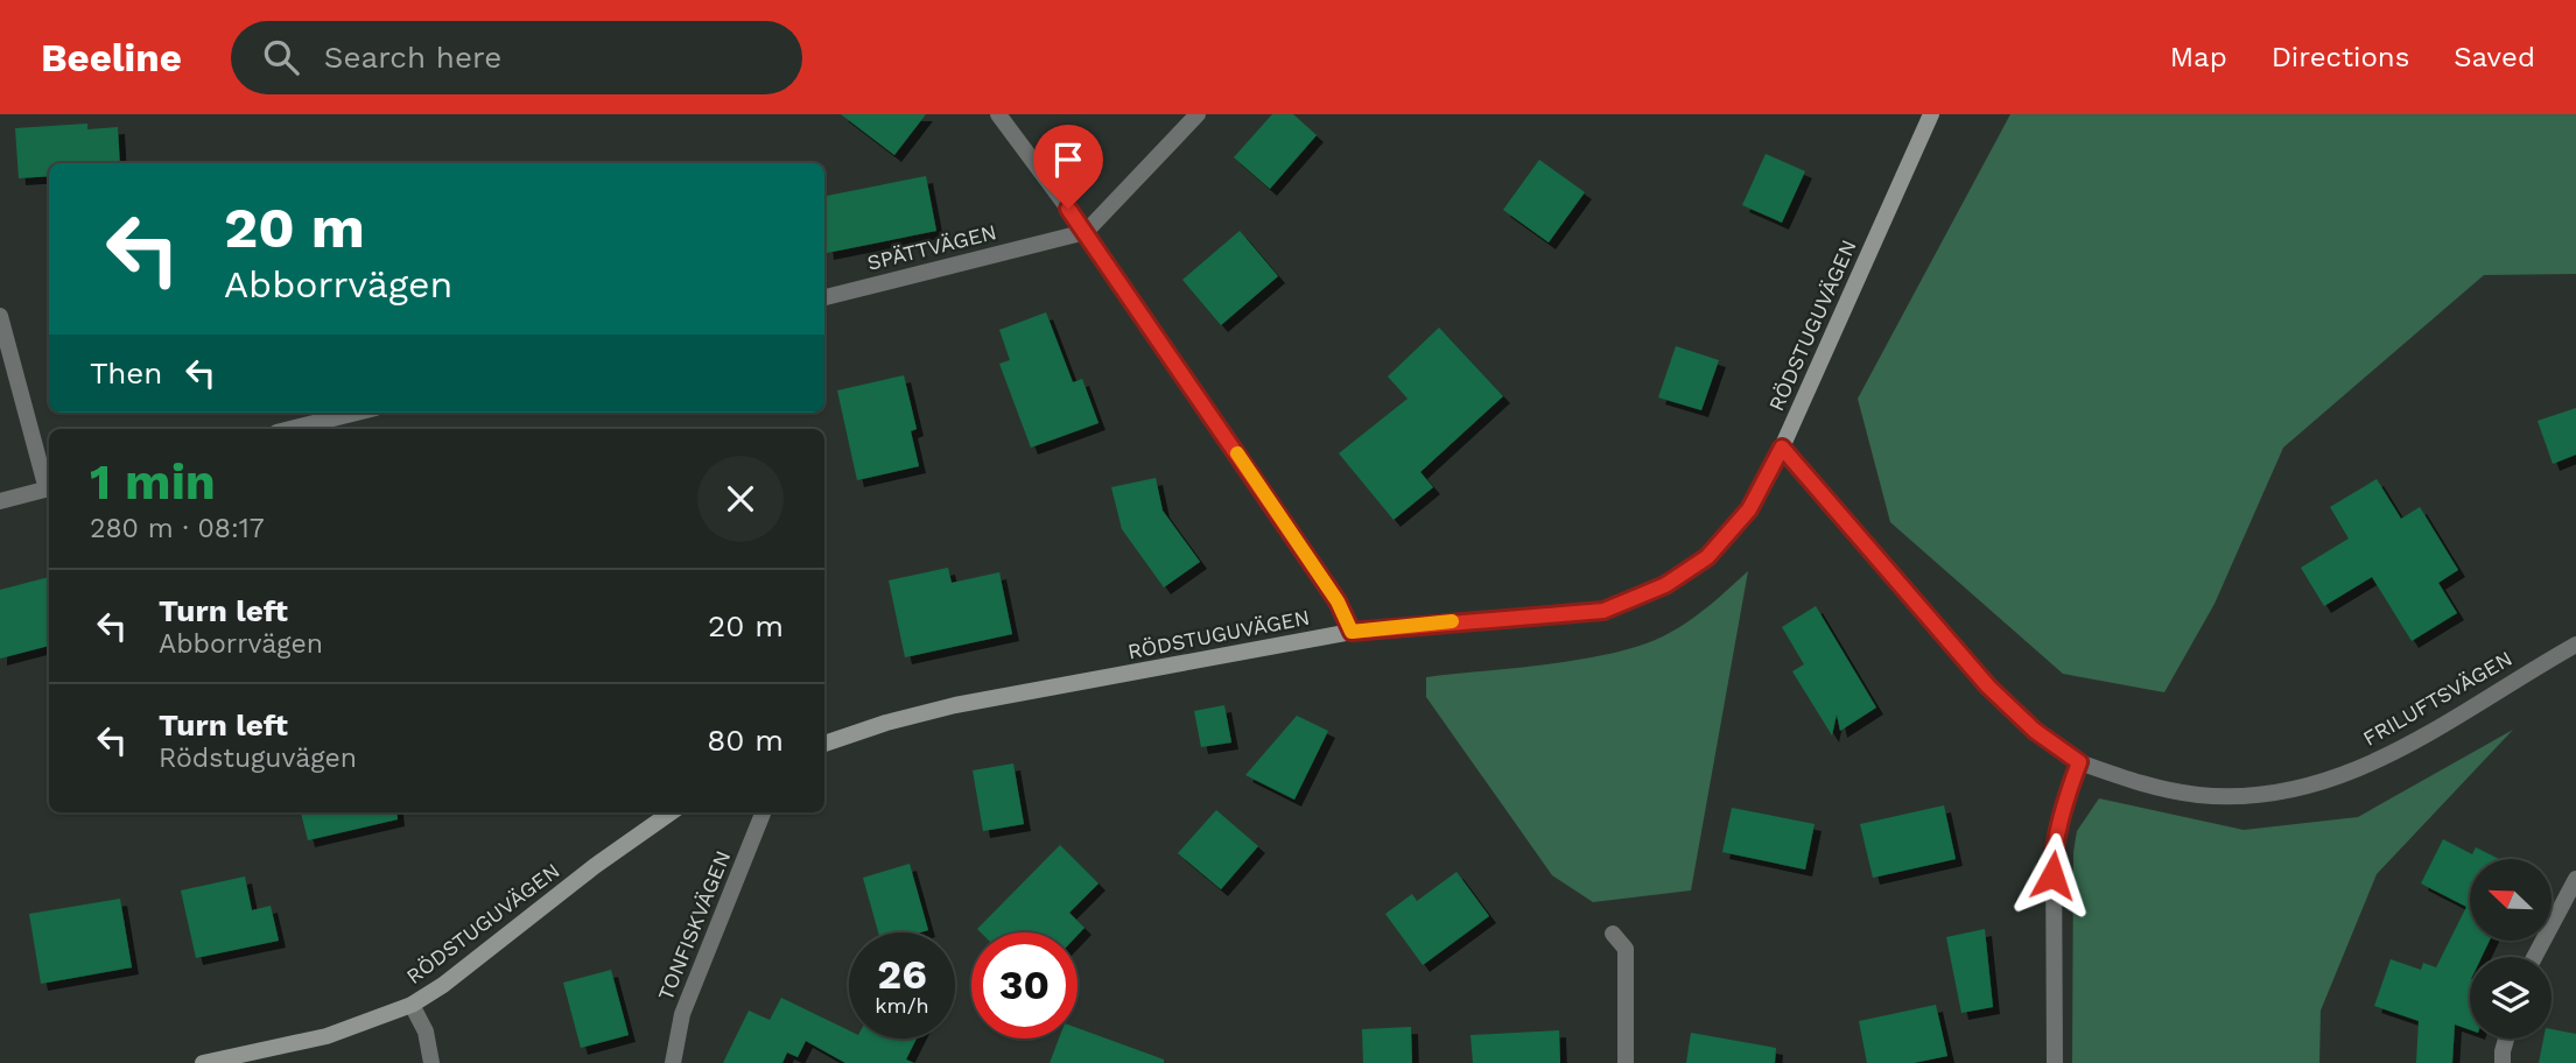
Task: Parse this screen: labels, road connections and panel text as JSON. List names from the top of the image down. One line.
{"streets":{"street":["SPÄTTVÄGEN","RÖDSTUGUVÄGEN","FRILUFTSVÄGEN","TONFISKVÄGEN"]},"crossings":[["RÖDSTUGUVÄGEN","FRILUFTSVÄGEN"]],"north":"top left","page":{"header":"Beeline","search":"Search here","nav":["Map","Directions","Saved"],"turn":["20 m","Abborrvägen"],"then":"Then","heading":["1 min","280 m · 08:17"],"list":[{"name":"Turn left","note":"Abborrvägen","value":"20 m"},{"name":"Turn left","note":"Rödstuguvägen","value":"80 m"}],"speed":"26 km/h","limit":"30"}}
